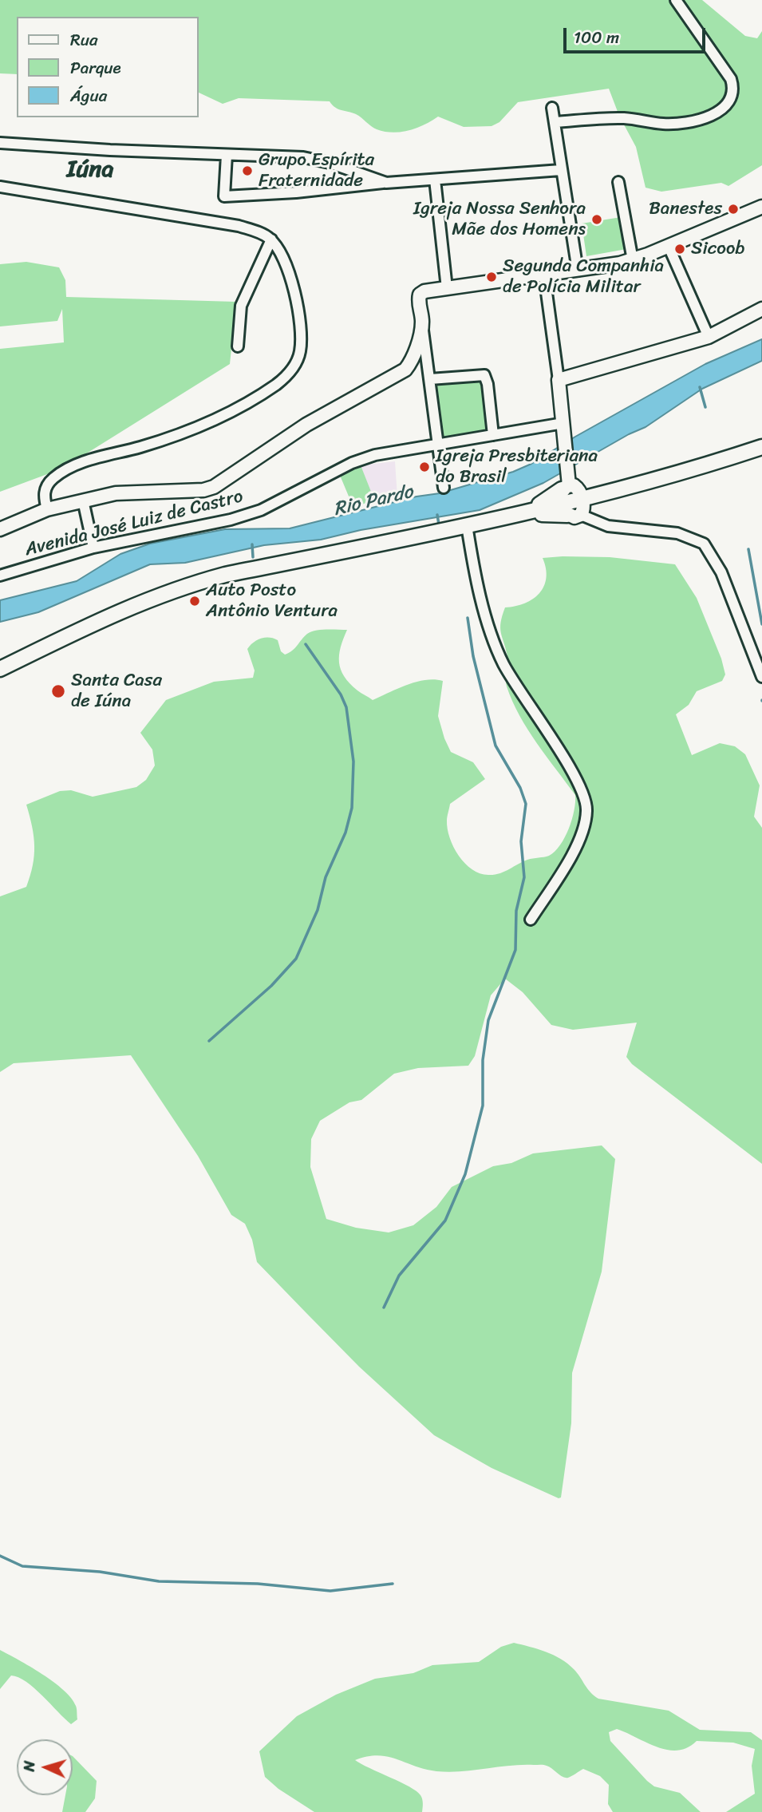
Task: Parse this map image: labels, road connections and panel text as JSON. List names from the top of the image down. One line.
{"streets":{"street":["Avenida José Luiz de Castro"]},"districts":["Iúna"],"water":["Rio Pardo"],"places":["Grupo Espírita Fraternidade","Banestes","Igreja Nossa Senhora Mãe dos Homens","Sicoob","Segunda Companhia de Polícia Militar","Igreja Presbiteriana do Brasil","Auto Posto Antônio Ventura","Santa Casa de Iúna"],"legend":["Rua","Parque","Água"],"scale_bar":"100 m","north":"left"}
